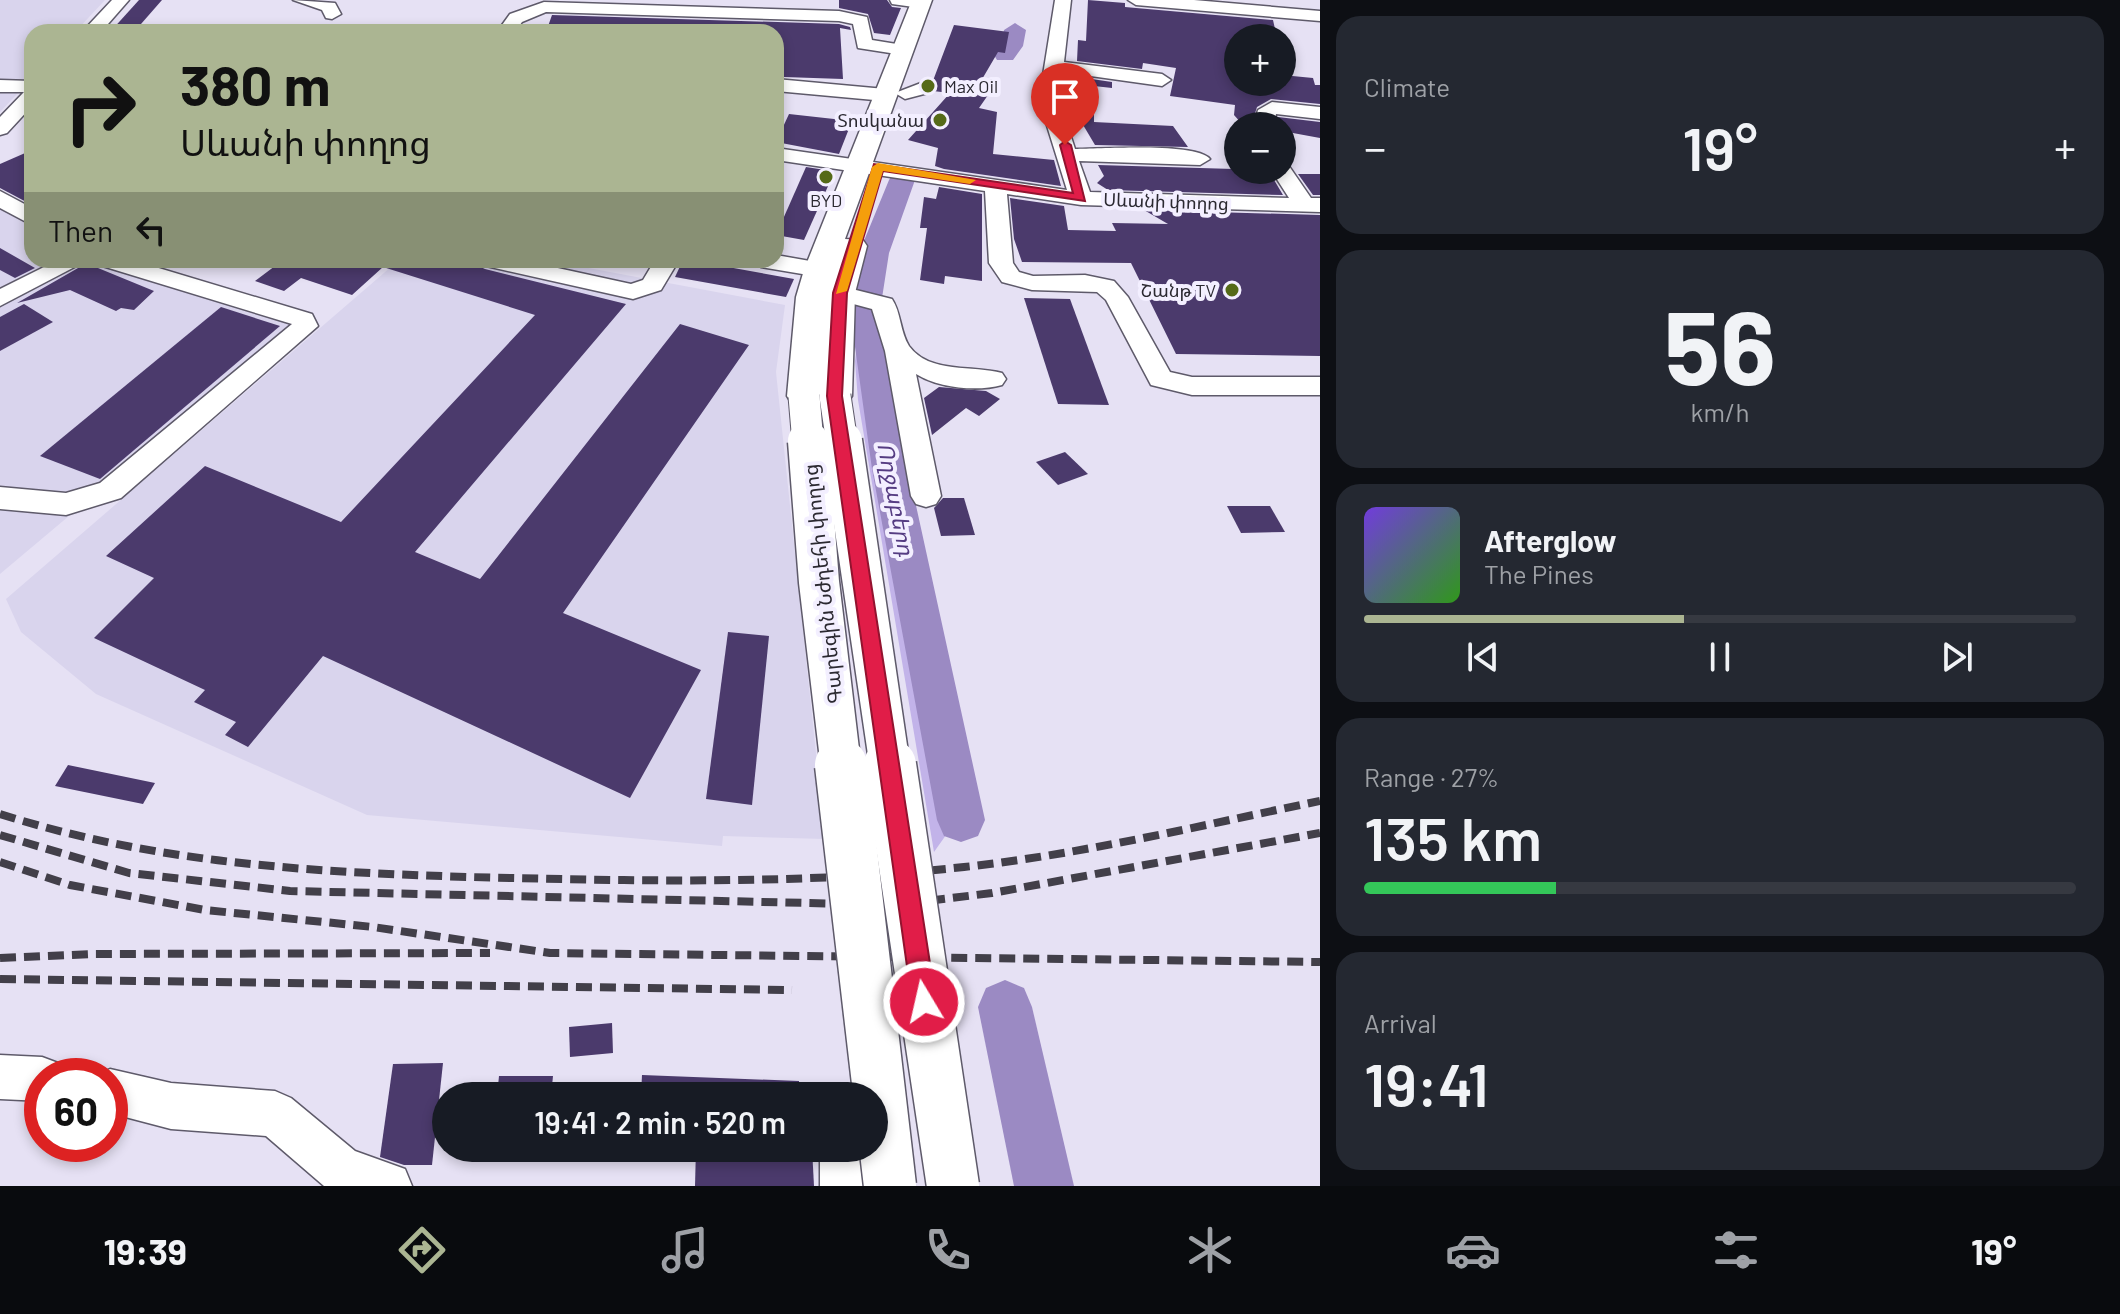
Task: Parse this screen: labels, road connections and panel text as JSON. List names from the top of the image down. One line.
{"streets":{"main road":["Գարեգին Նժդեհի փողոց"],"street":["Սևանի փողոց"]},"crossings":[["Սևանի փողոց","Գարեգին Նժդեհի փողոց"]],"water":["Ողջաբերդ"],"places":["Max Oil","Տոսկանա","BYD","Շանթ TV"],"page":{"tile":["Climate",["56","km/h"],["Range · 27%","135 km"],["Arrival","19:41"]],"map_buttons":["+","−"],"turn":["380 m","Սևանի փողոց"],"heat":["−","19°","+"],"then":"Then","song":["Afterglow","The Pines"],"limit":"60","trip":"19:41 · 2 min · 520 m","tabs":["19:39","19°"]}}
